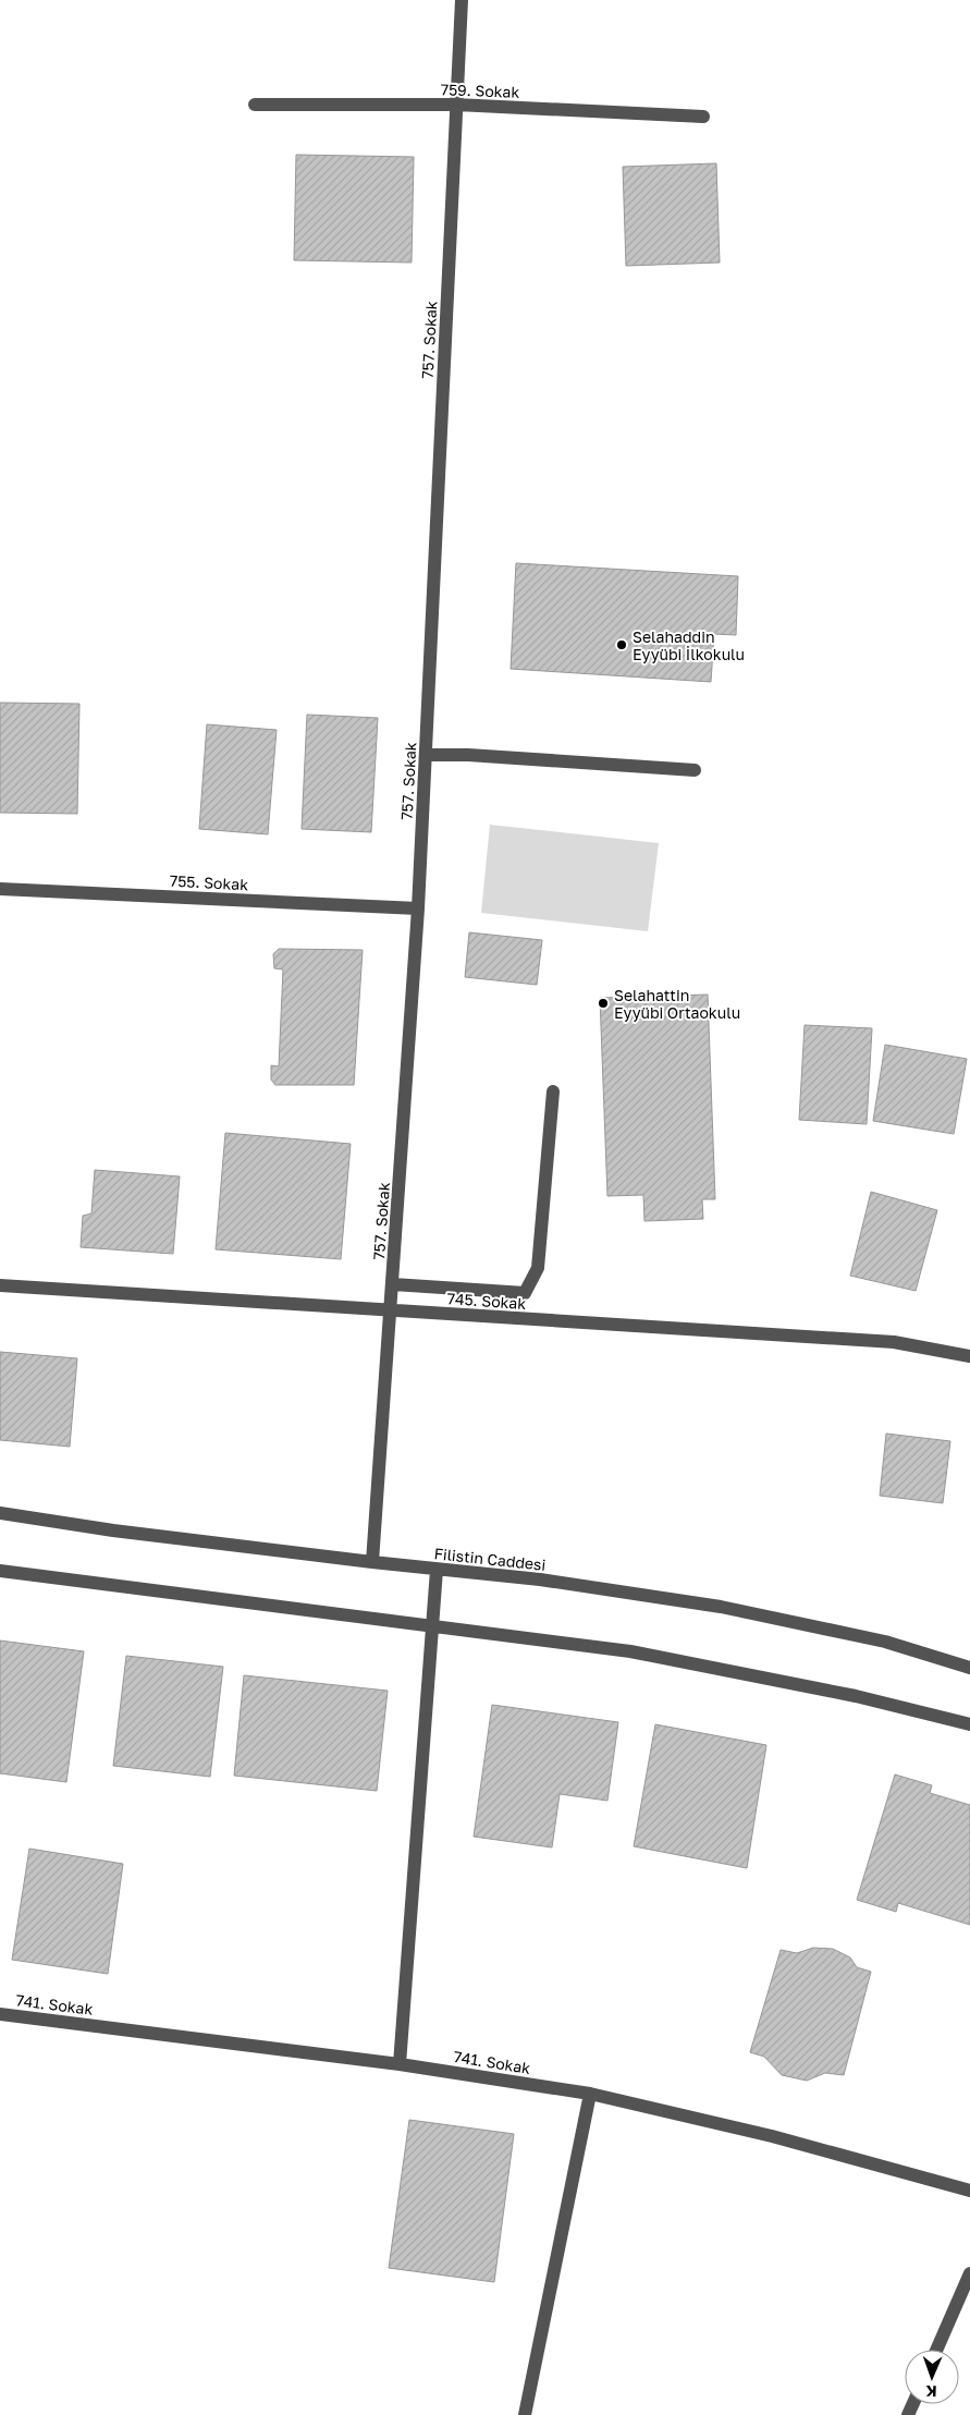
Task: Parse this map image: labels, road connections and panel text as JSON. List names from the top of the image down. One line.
{"streets":{"street":["759. Sokak","757. Sokak","755. Sokak","745. Sokak","Filistin Caddesi","741. Sokak"]},"crossings":[["759. Sokak","757. Sokak"],["757. Sokak","755. Sokak"],["757. Sokak","745. Sokak"],["757. Sokak","Filistin Caddesi"]],"places":["Selahaddin Eyyübi İlkokulu","Selahattin Eyyübi Ortaokulu"],"north":"bottom"}
